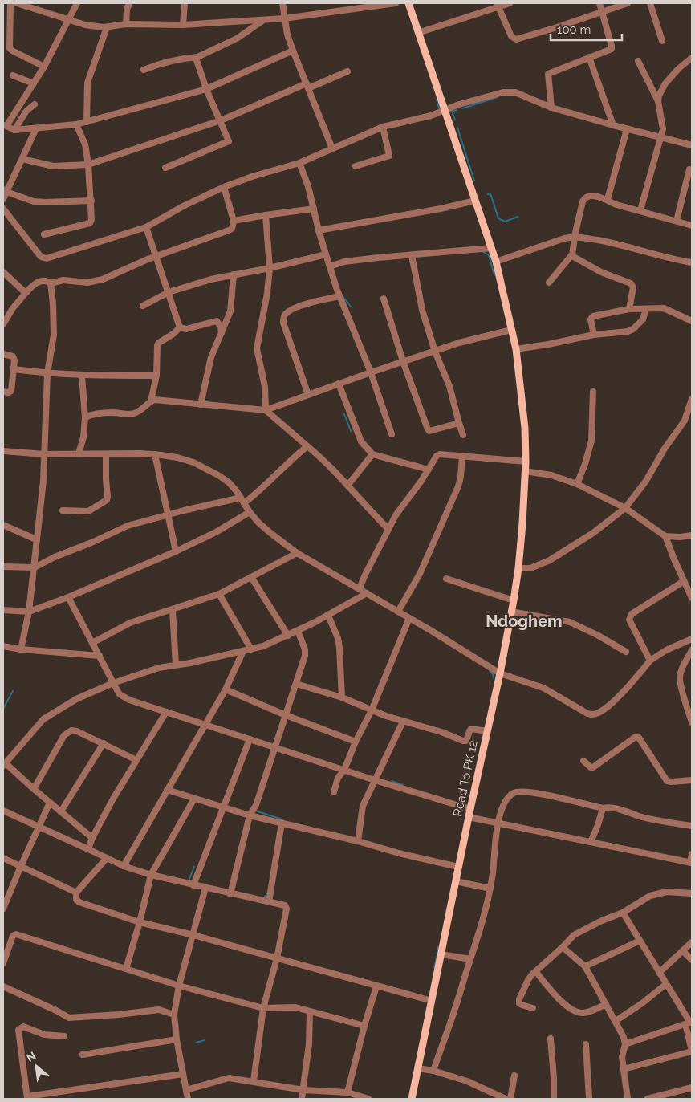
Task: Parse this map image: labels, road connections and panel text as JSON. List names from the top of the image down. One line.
{"streets":{"main road":["Road To PK 12"]},"districts":["Ndoghem"],"scale_bar":"100 m","north":"top left"}
